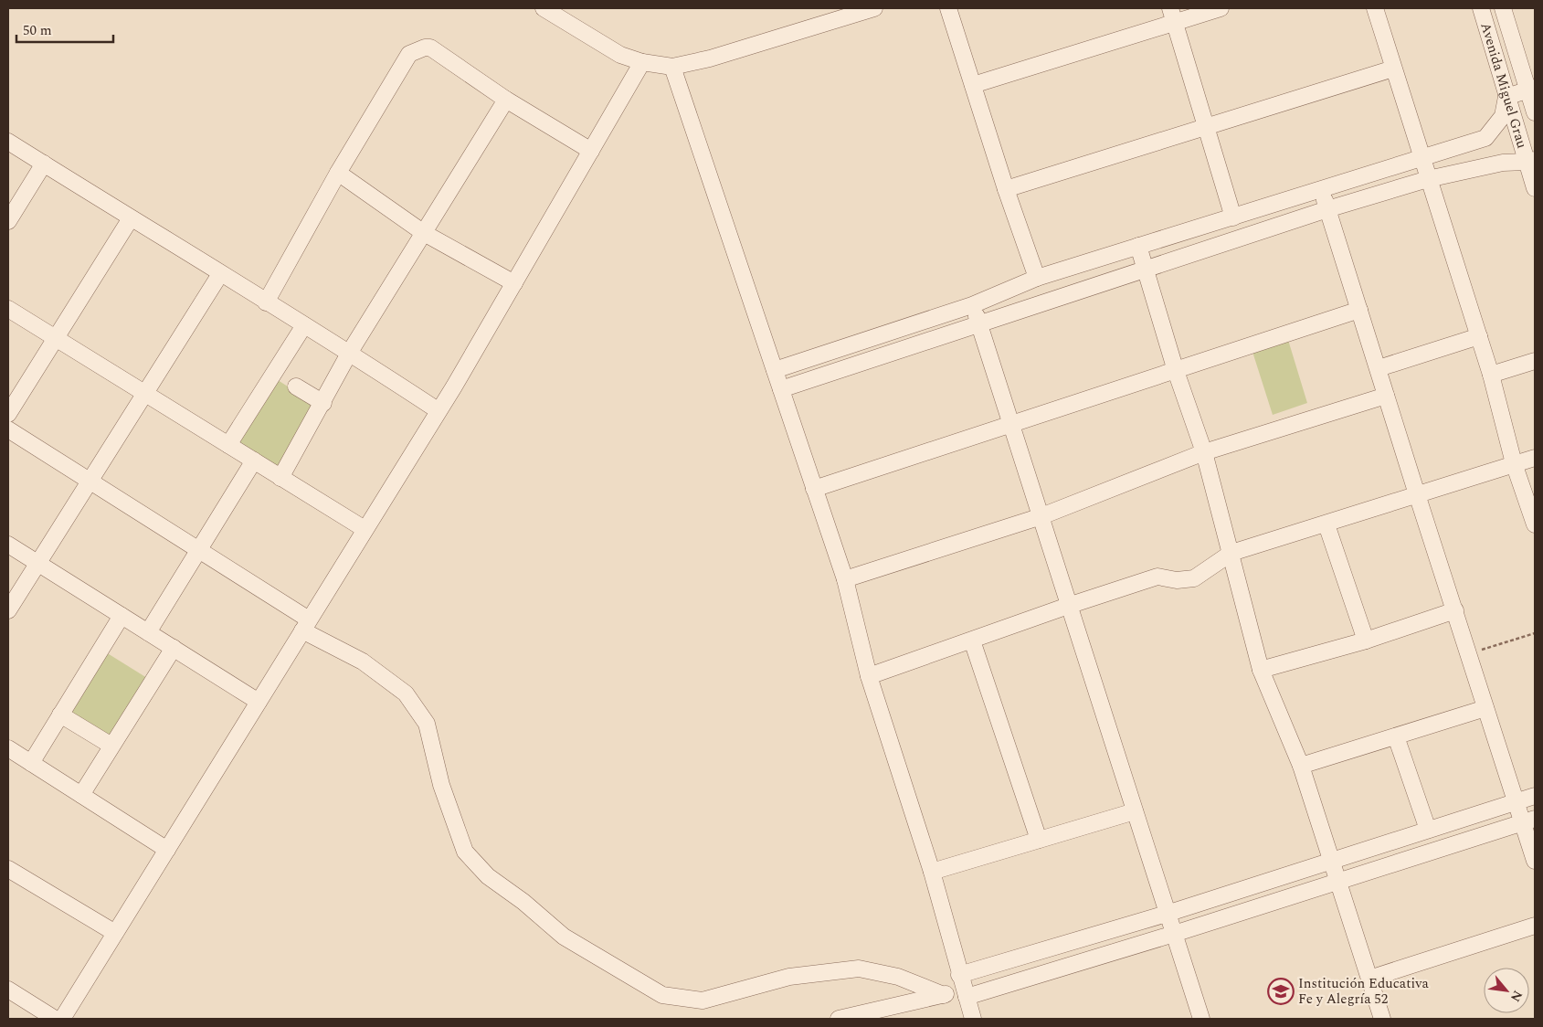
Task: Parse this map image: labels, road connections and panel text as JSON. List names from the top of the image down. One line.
{"streets":{"street":["Avenida Miguel Grau"]},"places":{"school or university":["Institución Educativa Fe y Alegría 52"]},"scale_bar":"50 m","north":"bottom right"}
